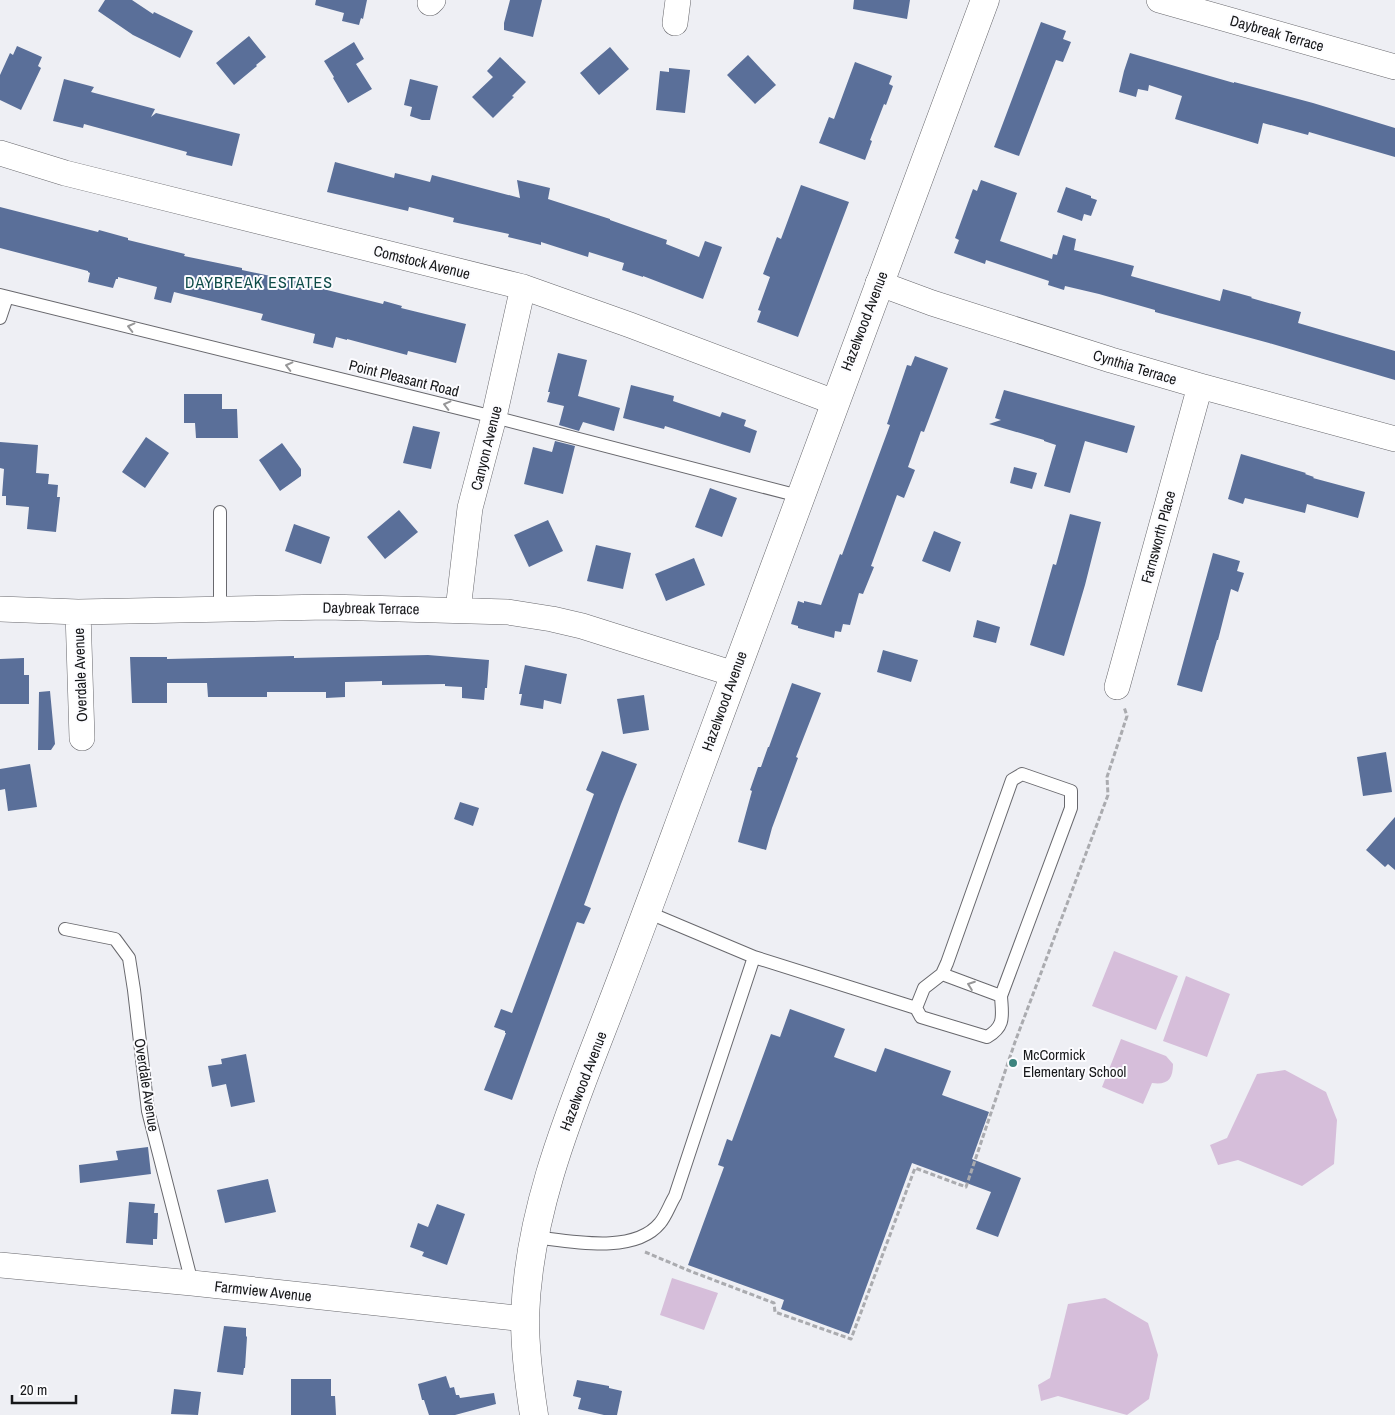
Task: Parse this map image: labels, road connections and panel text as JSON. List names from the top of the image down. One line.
{"streets":{"street":["Daybreak Terrace","Comstock Avenue","Hazelwood Avenue","Cynthia Terrace","Canyon Avenue","Farnsworth Place","Overdale Avenue","Farmview Avenue"],"lane":["Point Pleasant Road"]},"crossings":[["Daybreak Terrace","Hazelwood Avenue"],["Daybreak Terrace","Canyon Avenue"],["Daybreak Terrace","Overdale Avenue"],["Comstock Avenue","Hazelwood Avenue"],["Comstock Avenue","Canyon Avenue"],["Hazelwood Avenue","Cynthia Terrace"],["Hazelwood Avenue","Point Pleasant Road"],["Hazelwood Avenue","Farmview Avenue"],["Cynthia Terrace","Farnsworth Place"],["Point Pleasant Road","Canyon Avenue"],["Overdale Avenue","Farmview Avenue"]],"one_way":["Point Pleasant Road"],"districts":["DAYBREAK ESTATES"],"places":["McCormick Elementary School"],"scale_bar":"20 m"}
